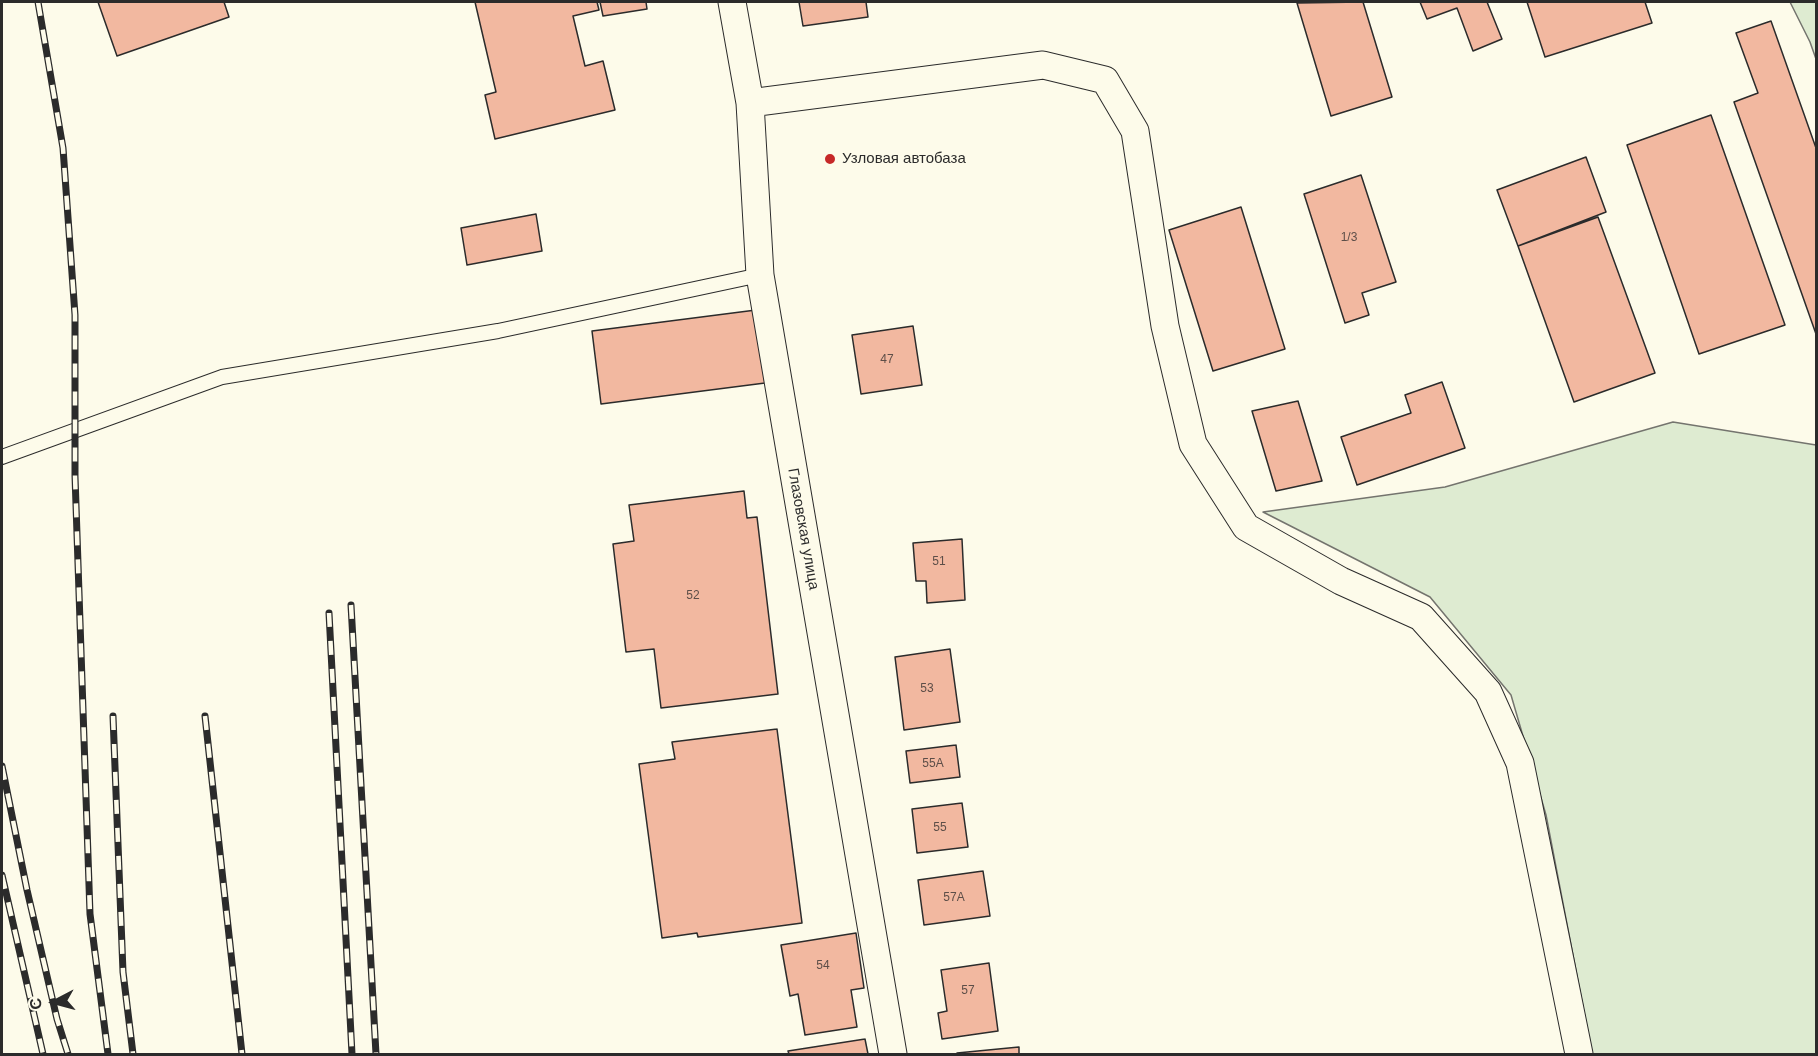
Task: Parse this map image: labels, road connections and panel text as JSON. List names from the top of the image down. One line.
{"streets":{"street":["Глазовская улица"]},"places":["Узловая автобаза"],"house_numbers":["1/3","47","51","52","53","55А","55","57А","54","57"],"north":"left"}
